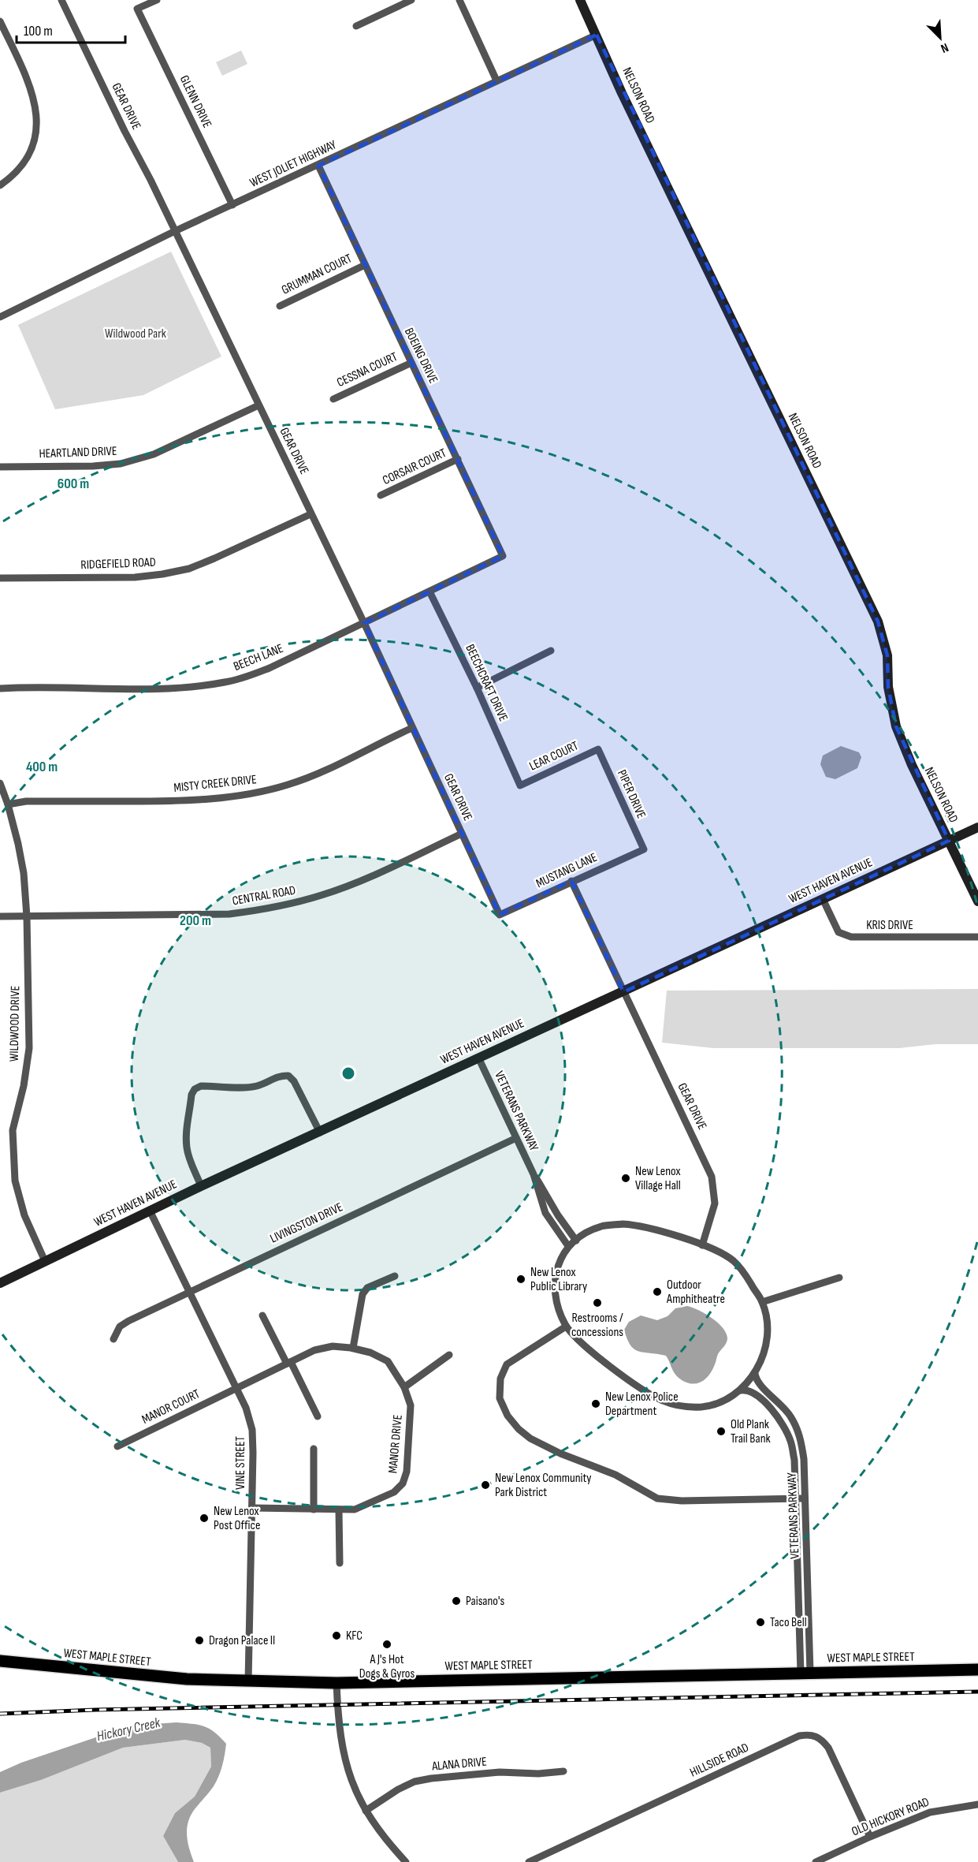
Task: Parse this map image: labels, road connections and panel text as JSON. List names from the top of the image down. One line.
{"streets":{"main road":["WEST MAPLE STREET"],"street":["NELSON ROAD","GLENN DRIVE","GEAR DRIVE","WEST JOLIET HIGHWAY","GRUMMAN COURT","BOEING DRIVE","CESSNA COURT","HEARTLAND DRIVE","CORSAIR COURT","RIDGEFIELD ROAD","BEECH LANE","BEECHCRAFT DRIVE","LEAR COURT","MISTY CREEK DRIVE","PIPER DRIVE","MUSTANG LANE","WEST HAVEN AVENUE","CENTRAL ROAD","KRIS DRIVE","WILDWOOD DRIVE","VETERANS PARKWAY","LIVINGSTON DRIVE","MANOR COURT","MANOR DRIVE","VINE STREET","HILLSIDE ROAD","ALANA DRIVE","OLD HICKORY ROAD"]},"crossings":[["NELSON ROAD","WEST JOLIET HIGHWAY"],["NELSON ROAD","WEST HAVEN AVENUE"],["GLENN DRIVE","WEST JOLIET HIGHWAY"],["GEAR DRIVE","WEST JOLIET HIGHWAY"],["GEAR DRIVE","HEARTLAND DRIVE"],["GEAR DRIVE","RIDGEFIELD ROAD"],["GEAR DRIVE","BEECH LANE"],["GEAR DRIVE","MISTY CREEK DRIVE"],["GEAR DRIVE","MUSTANG LANE"],["GEAR DRIVE","WEST HAVEN AVENUE"],["GEAR DRIVE","CENTRAL ROAD"],["WEST JOLIET HIGHWAY","BOEING DRIVE"],["GRUMMAN COURT","BOEING DRIVE"],["BOEING DRIVE","CESSNA COURT"],["BOEING DRIVE","CORSAIR COURT"],["BOEING DRIVE","BEECH LANE"],["BEECH LANE","BEECHCRAFT DRIVE"],["BEECHCRAFT DRIVE","LEAR COURT"],["LEAR COURT","PIPER DRIVE"],["MISTY CREEK DRIVE","WILDWOOD DRIVE"],["PIPER DRIVE","MUSTANG LANE"],["WEST HAVEN AVENUE","KRIS DRIVE"],["WEST HAVEN AVENUE","WILDWOOD DRIVE"],["WEST HAVEN AVENUE","VETERANS PARKWAY"],["WEST HAVEN AVENUE","VINE STREET"],["CENTRAL ROAD","WILDWOOD DRIVE"],["VETERANS PARKWAY","LIVINGSTON DRIVE"],["VETERANS PARKWAY","WEST MAPLE STREET"],["LIVINGSTON DRIVE","VINE STREET"],["MANOR COURT","MANOR DRIVE"],["MANOR COURT","VINE STREET"],["MANOR DRIVE","VINE STREET"],["VINE STREET","WEST MAPLE STREET"],["HILLSIDE ROAD","OLD HICKORY ROAD"]],"water":["Hickory Creek"],"parks":["Wildwood Park"],"places":["New Lenox Village Hall","New Lenox Public Library","Outdoor Amphitheatre","Restrooms / concessions","New Lenox Police Department","Old Plank Trail Bank","New Lenox Community Park District","New Lenox Post Office","Paisano's","Taco Bell","KFC","Dragon Palace II","A J's Hot Dogs & Gyros"],"scale_bar":"100 m","north":"bottom right","rings":["600 m","400 m","200 m"]}
